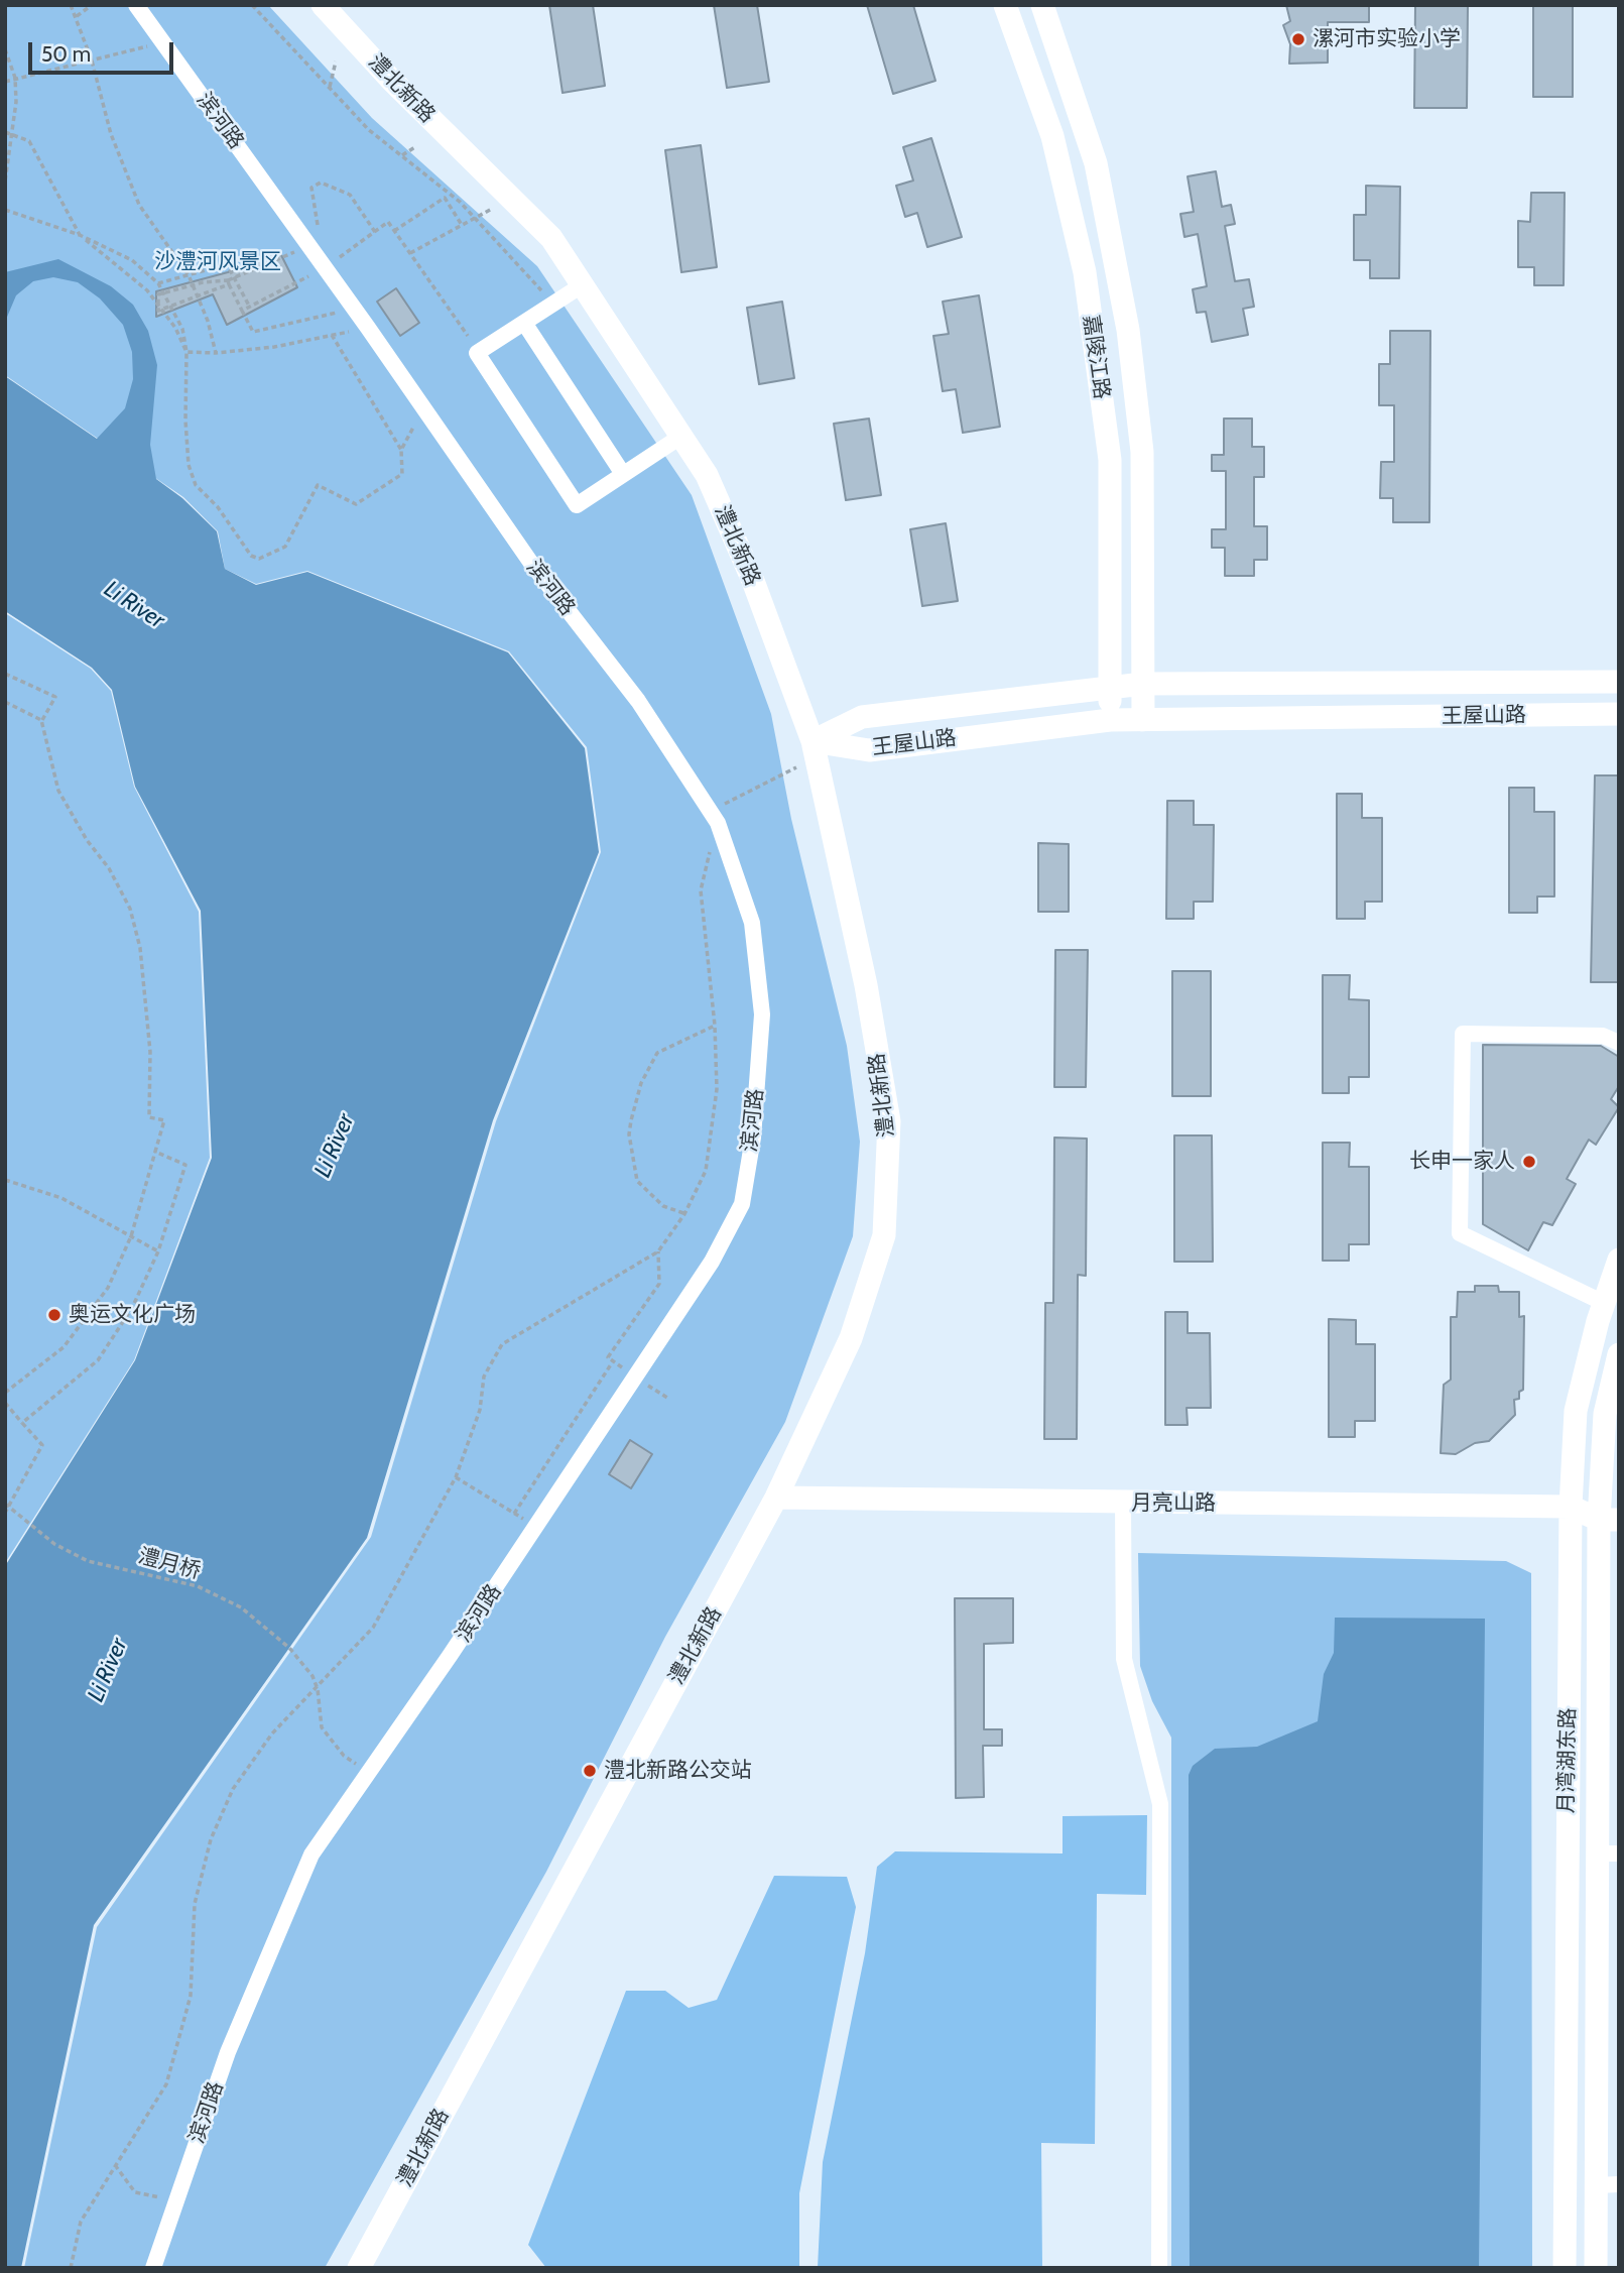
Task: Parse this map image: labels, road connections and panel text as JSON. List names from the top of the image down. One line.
{"streets":{"street":["澧北新路","滨河路","嘉陵江路","王屋山路","月亮山路","月湾湖东路"],"path":["澧月桥"]},"crossings":[["澧北新路","王屋山路"],["澧北新路","月亮山路"],["滨河路","澧月桥"],["嘉陵江路","王屋山路"],["月亮山路","月湾湖东路"]],"water":["Li River"],"parks":["沙澧河风景区"],"places":["漯河市实验小学","长申一家人","奥运文化广场","澧北新路公交站"],"scale_bar":"50 m"}
